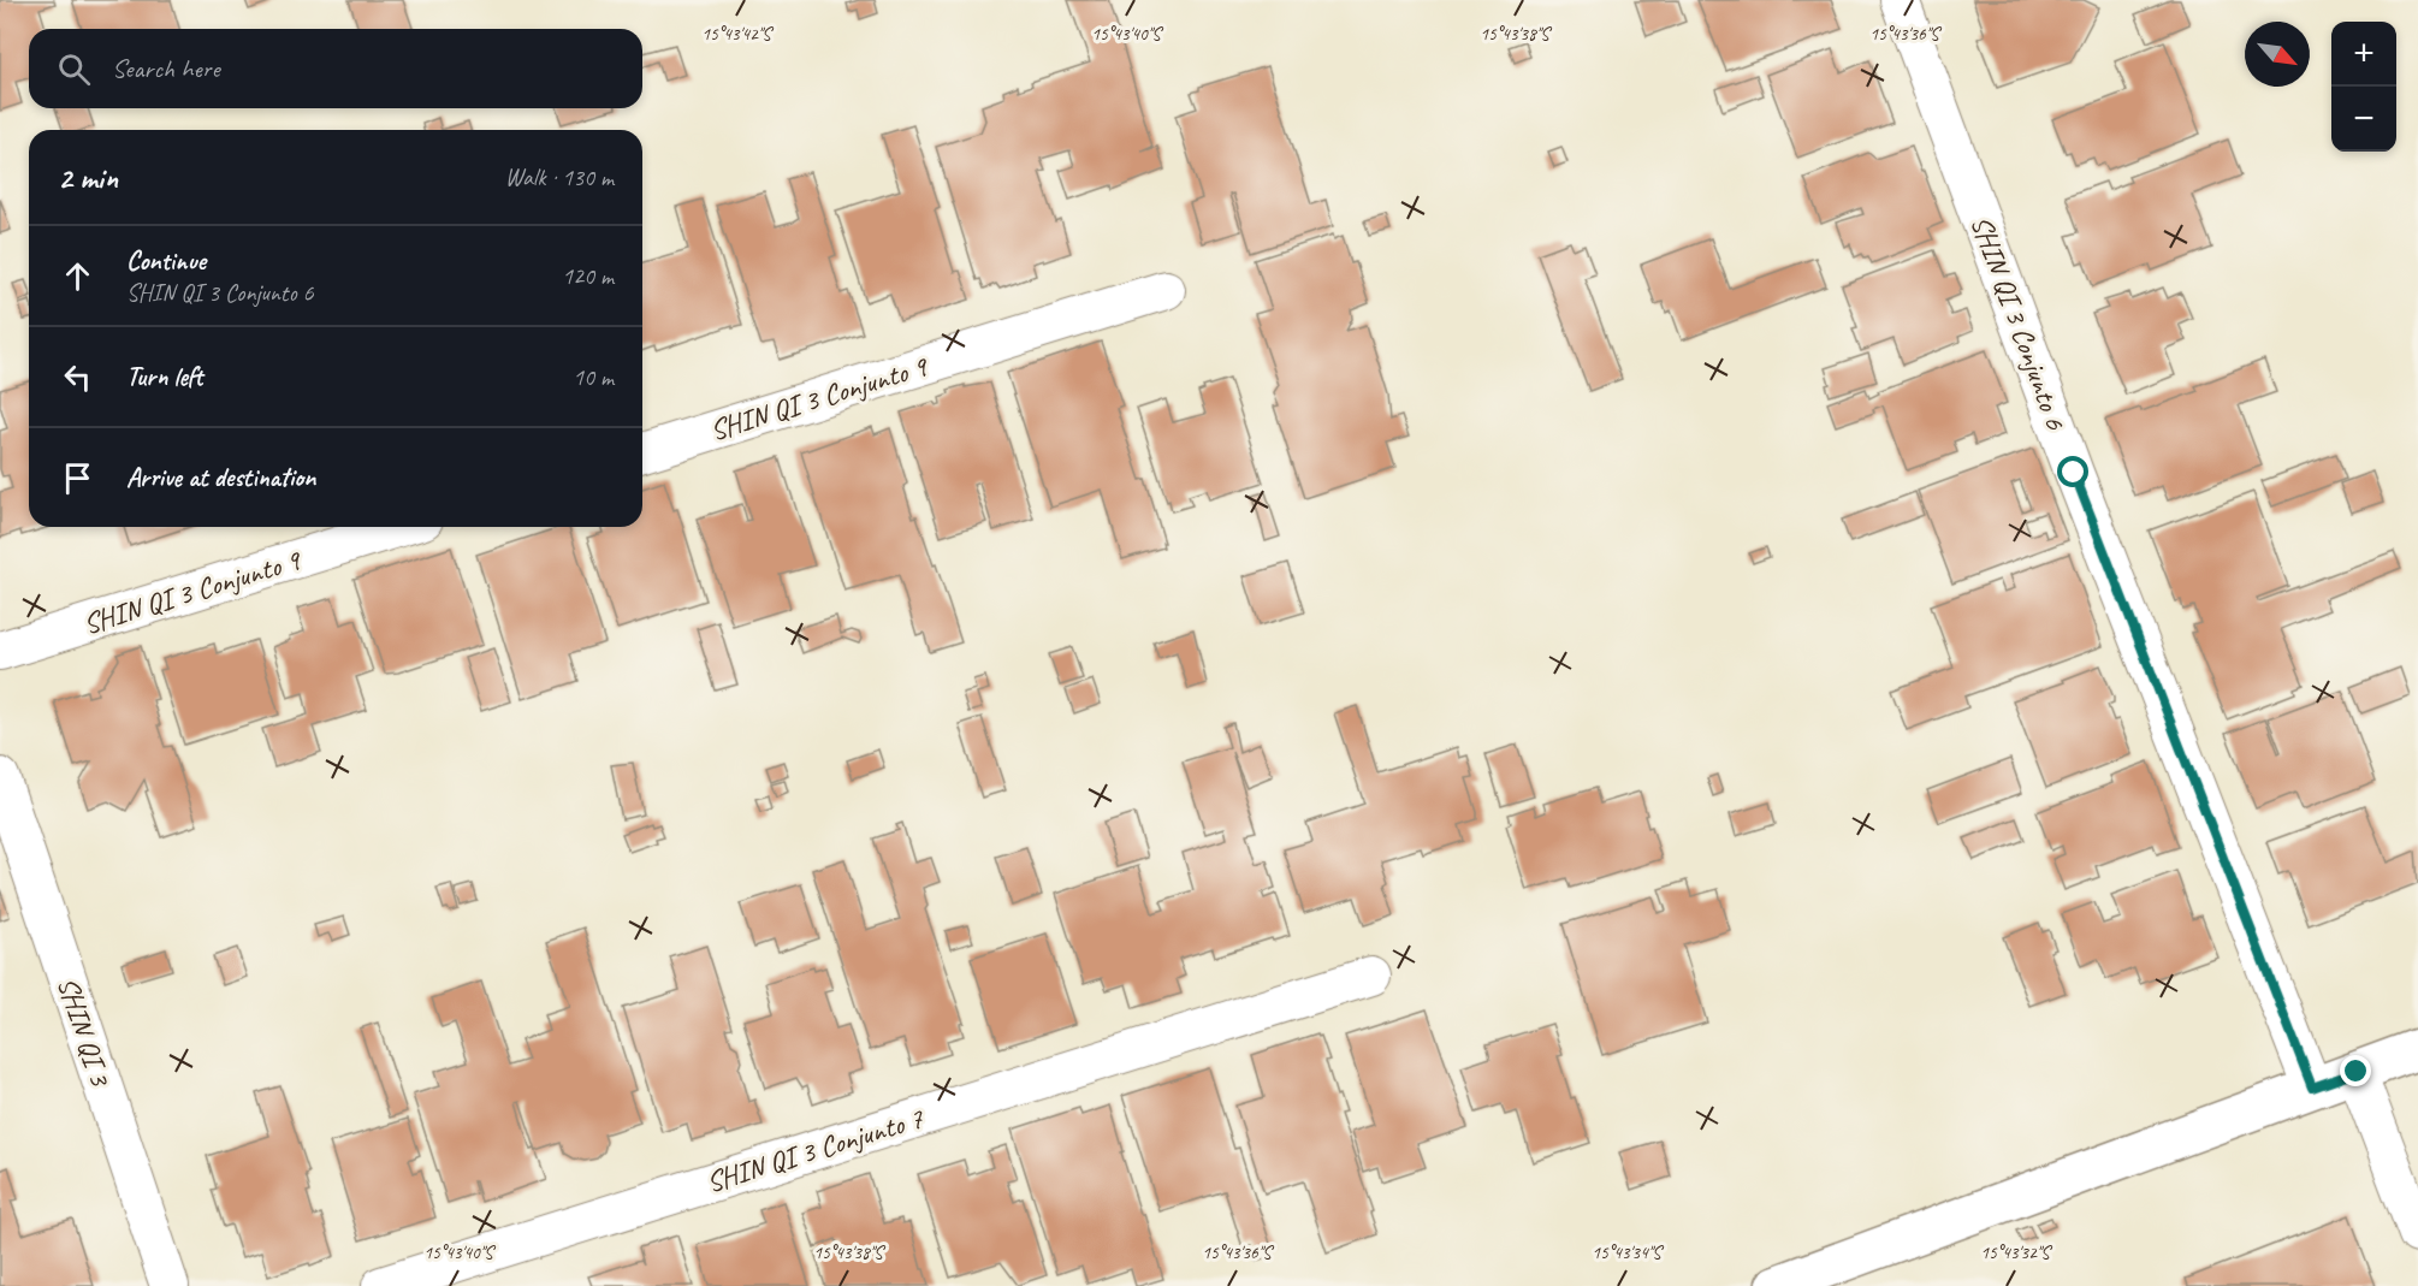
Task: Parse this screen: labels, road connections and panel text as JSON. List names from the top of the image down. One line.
{"streets":{"street":["SHIN QI 3 Conjunto 6","SHIN QI 3 Conjunto 9","SHIN QI 3","SHIN QI 3 Conjunto 7"]},"north":"bottom right","page":{"map_buttons":["+","−"],"search":"Search here","heading":["2 min","Walk · 130 m"],"list":[["Continue","SHIN QI 3 Conjunto 6","120 m"],["Turn left","10 m"],"Arrive at destination"]},"coordinates":["15°43'42\"S","15°43'40\"S","15°43'38\"S","15°43'36\"S","15°43'34\"S","15°43'32\"S"]}
